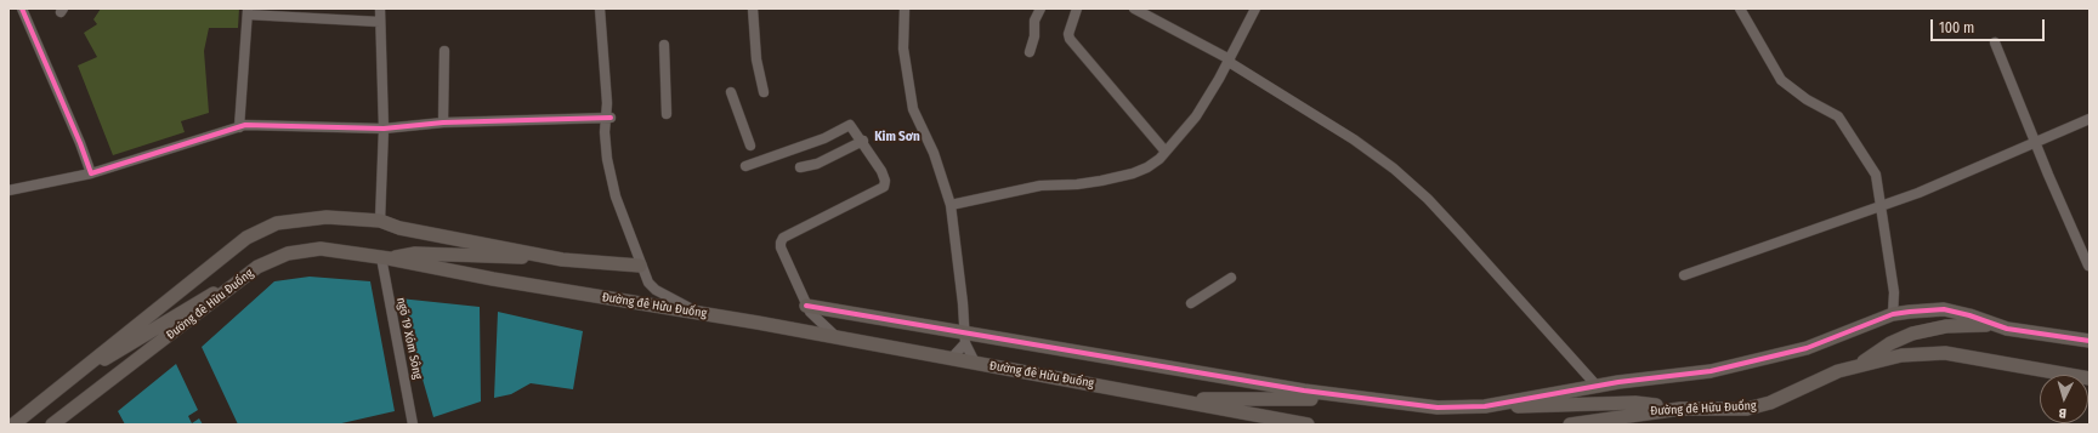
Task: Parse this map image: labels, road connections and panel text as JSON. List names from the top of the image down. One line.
{"streets":{"main road":["Đường đê Hữu Đuống"],"street":["ngõ 19 Xóm Sông"]},"crossings":[["Đường đê Hữu Đuống","ngõ 19 Xóm Sông"]],"districts":["Kim Sơn"],"scale_bar":"100 m","north":"bottom"}
